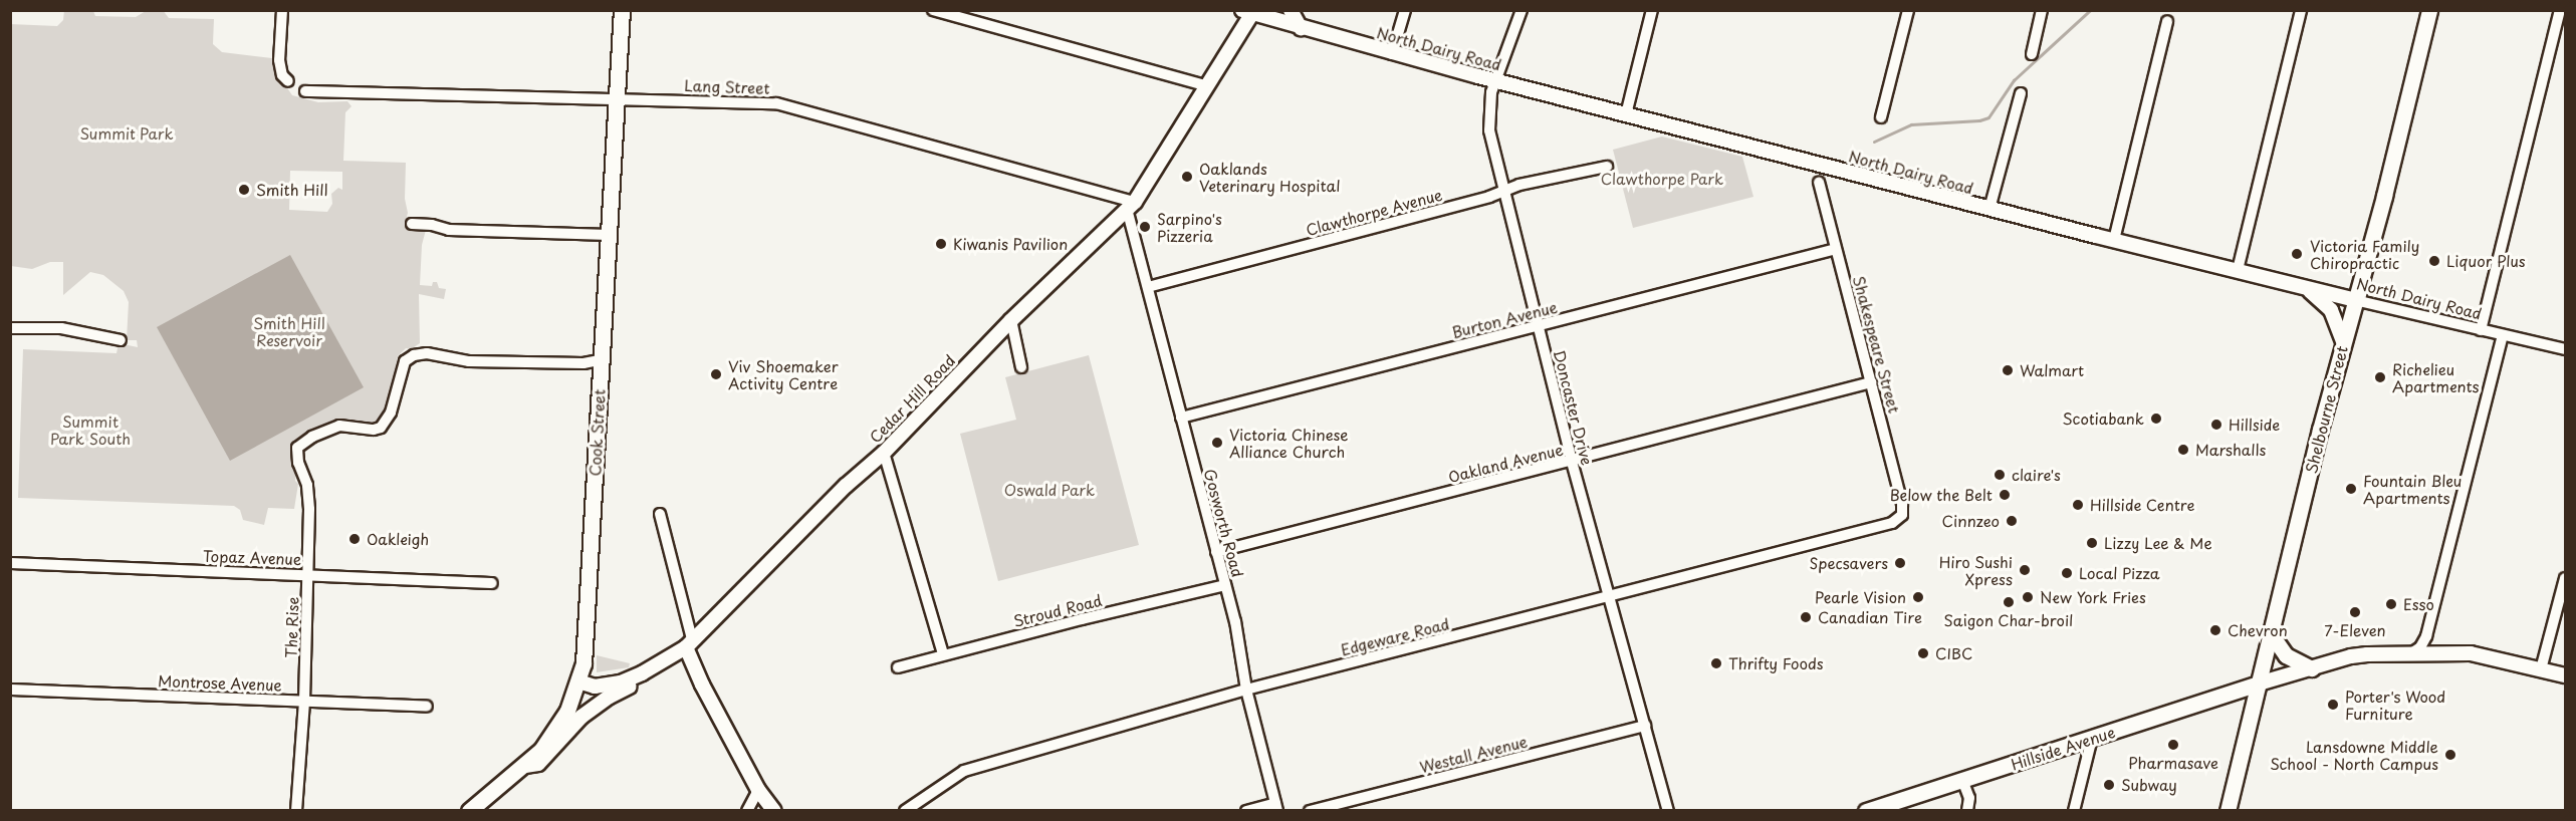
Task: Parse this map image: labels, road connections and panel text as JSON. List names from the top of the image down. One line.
{"streets":{"main road":["Shelbourne Street","Cook Street","Hillside Avenue"],"street":["North Dairy Road","Lang Street","Clawthorpe Avenue","Burton Avenue","Shakespeare Street","Cedar Hill Road","Doncaster Drive","Oakland Avenue","Gosworth Road","Topaz Avenue","Stroud Road","The Rise","Edgeware Road","Montrose Avenue","Westall Avenue"]},"crossings":[["North Dairy Road","Cedar Hill Road"],["North Dairy Road","Doncaster Drive"],["North Dairy Road","Shelbourne Street"],["Lang Street","Cedar Hill Road"],["Lang Street","Cook Street"],["Lang Street","Gosworth Road"],["Clawthorpe Avenue","Doncaster Drive"],["Clawthorpe Avenue","Gosworth Road"],["Burton Avenue","Shakespeare Street"],["Burton Avenue","Doncaster Drive"],["Burton Avenue","Gosworth Road"],["Shakespeare Street","Oakland Avenue"],["Shakespeare Street","Edgeware Road"],["Cedar Hill Road","Gosworth Road"],["Doncaster Drive","Oakland Avenue"],["Doncaster Drive","Edgeware Road"],["Doncaster Drive","Westall Avenue"],["Shelbourne Street","Hillside Avenue"],["Cook Street","The Rise"],["Oakland Avenue","Gosworth Road"],["Gosworth Road","Stroud Road"],["Gosworth Road","Edgeware Road"],["Topaz Avenue","The Rise"],["The Rise","Montrose Avenue"]],"parks":["Summit Park","Clawthorpe Park","Smith Hill Reservoir","Summit Park South","Oswald Park"],"places":["Oaklands Veterinary Hospital","Smith Hill","Sarpino's Pizzeria","Kiwanis Pavilion","Victoria Family Chiropractic","Liquor Plus","Walmart","Viv Shoemaker Activity Centre","Richelieu Apartments","Scotiabank","Hillside","Victoria Chinese Alliance Church","Marshalls","claire's","Fountain Bleu Apartments","Below the Belt","Hillside Centre","Cinnzeo","Oakleigh","Lizzy Lee & Me","Specsavers","Hiro Sushi Xpress","Local Pizza","Pearle Vision","New York Fries","Saigon Char-broil","Esso","7-Eleven","Canadian Tire","Chevron","CIBC","Thrifty Foods","Porter's Wood Furniture","Pharmasave","Lansdowne Middle School - North Campus","Subway"]}
